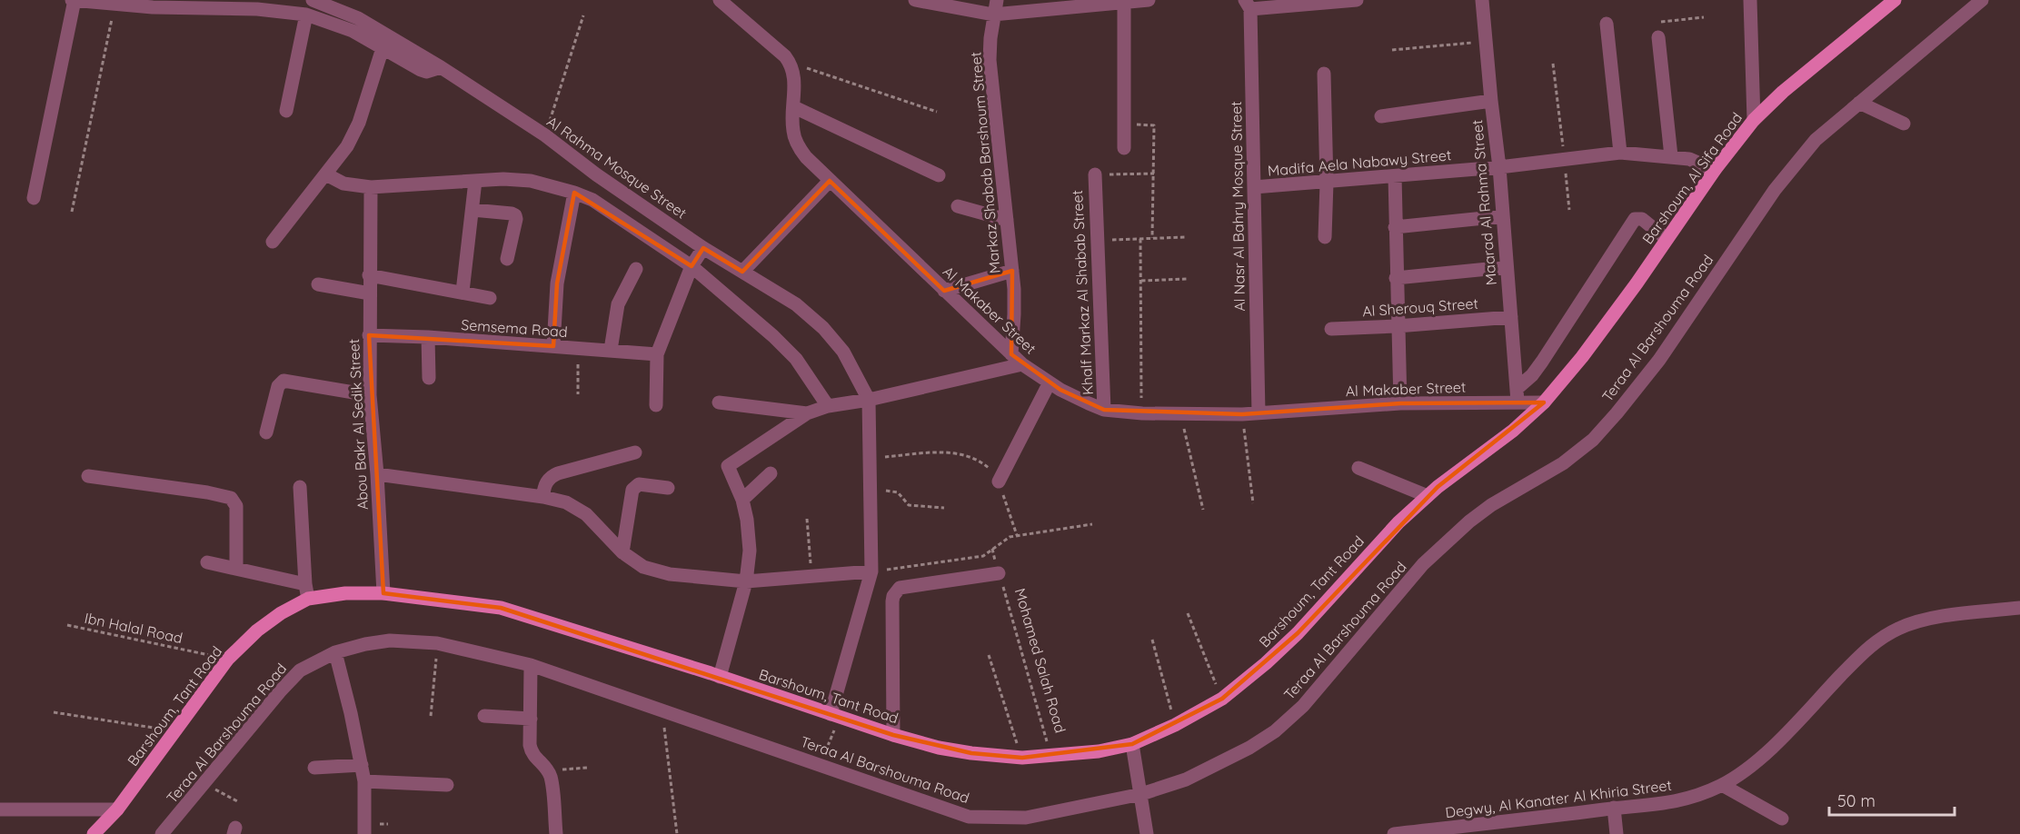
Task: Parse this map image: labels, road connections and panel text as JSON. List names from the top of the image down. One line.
{"streets":{"main road":["Barshoum, Al Sifa Road","Barshoum, Tant Road"],"street":["Markaz Shabab Barshoum Street","Madifa Aela Nabawy Street","Al Rahma Mosque Street","Maarad Al Rahma Street","Al Nasr Al Bahry Mosque Street","Khalf Markaz Al Shabab Street","Al Sherouq Street","Al Makaber Street","Semsema Road","Teraa Al Barshouma Road","Abou Bakr Al Sedik Street","Mohamed Salah Road","Degwy, Al Kanater Al Khiria Street"],"path":["Ibn Halal Road"]},"crossings":[["Markaz Shabab Barshoum Street","Al Makaber Street"],["Madifa Aela Nabawy Street","Barshoum, Al Sifa Road"],["Madifa Aela Nabawy Street","Maarad Al Rahma Street"],["Madifa Aela Nabawy Street","Al Nasr Al Bahry Mosque Street"],["Barshoum, Al Sifa Road","Al Makaber Street"],["Barshoum, Al Sifa Road","Barshoum, Tant Road"],["Maarad Al Rahma Street","Al Sherouq Street"],["Maarad Al Rahma Street","Al Makaber Street"],["Al Nasr Al Bahry Mosque Street","Al Makaber Street"],["Khalf Markaz Al Shabab Street","Al Makaber Street"],["Al Makaber Street","Barshoum, Tant Road"],["Semsema Road","Abou Bakr Al Sedik Street"],["Abou Bakr Al Sedik Street","Barshoum, Tant Road"],["Barshoum, Tant Road","Ibn Halal Road"],["Barshoum, Tant Road","Mohamed Salah Road"]],"scale_bar":"50 m"}
